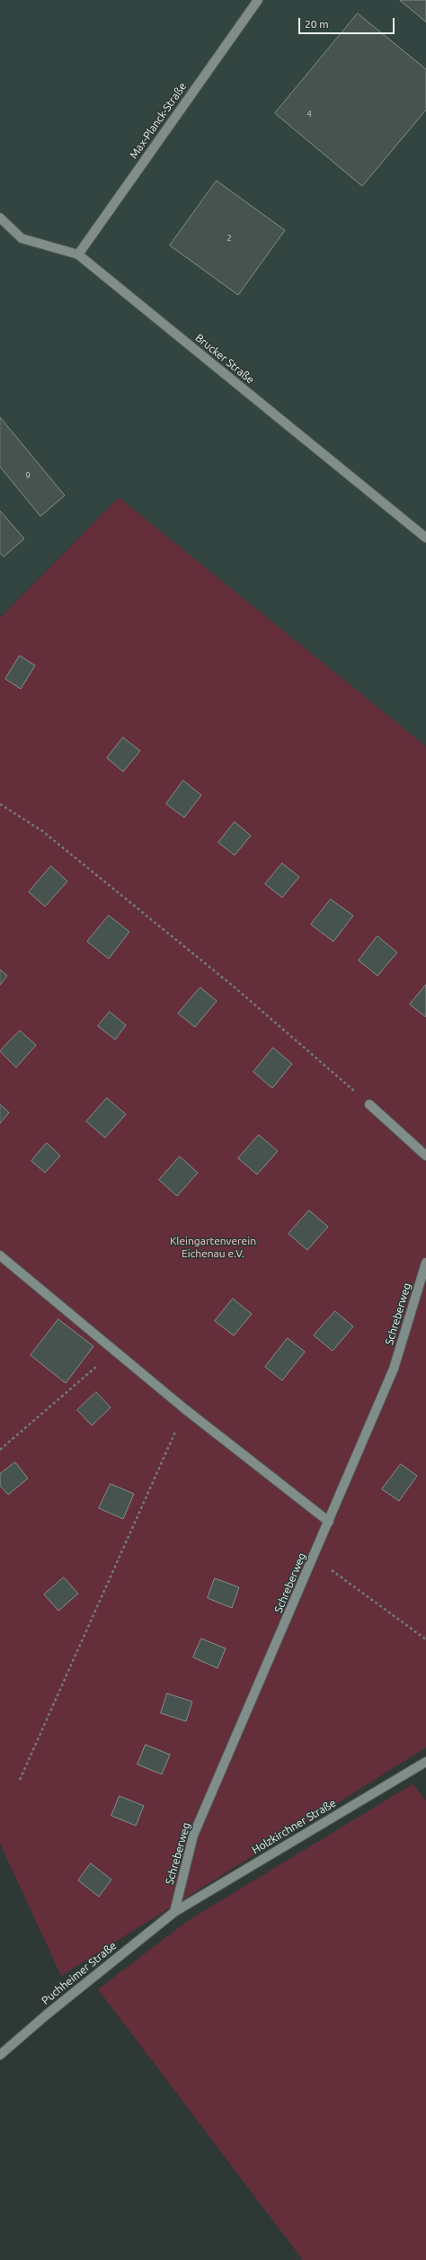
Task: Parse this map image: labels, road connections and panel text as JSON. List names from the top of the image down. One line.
{"streets":{"street":["Max-Planck-Straße","Brucker Straße","Schreberweg","Holzkirchner Straße","Puchheimer Straße"]},"crossings":[["Max-Planck-Straße","Brucker Straße"],["Schreberweg","Holzkirchner Straße"],["Schreberweg","Puchheimer Straße"],["Holzkirchner Straße","Puchheimer Straße"]],"parks":["Kleingartenverein Eichenau e.V."],"house_numbers":["4","2","9"],"scale_bar":"20 m"}
